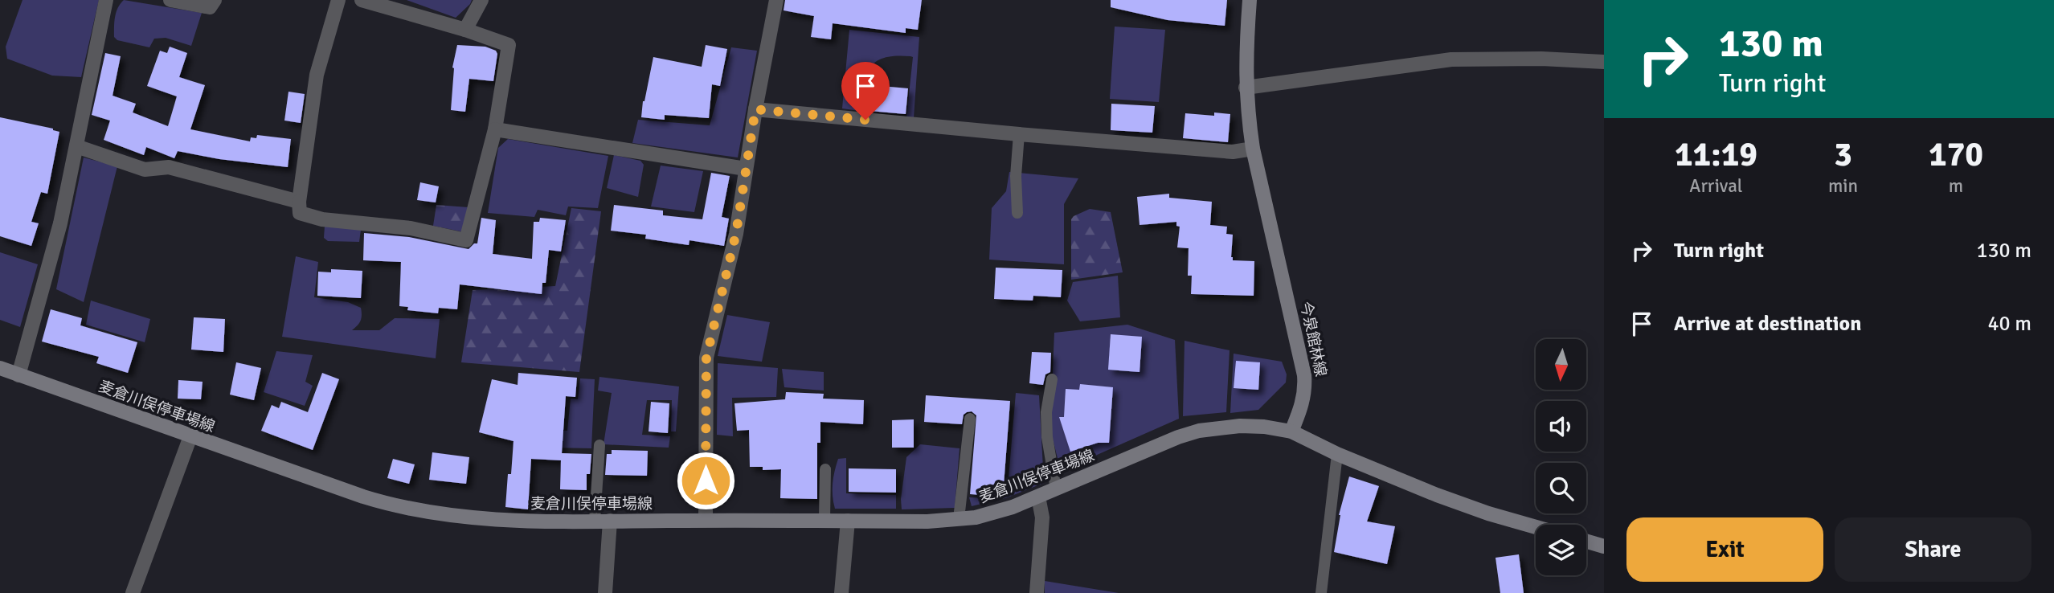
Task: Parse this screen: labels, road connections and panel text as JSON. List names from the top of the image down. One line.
{"streets":{"main road":["今泉館林線","麦倉川俣停車場線"]},"crossings":[["今泉館林線","麦倉川俣停車場線"]],"north":"bottom","page":{"turn":["130 m","Turn right"],"eta":["11:19","Arrival","3","min","170","m"],"list":[{"name":"Turn right","value":"130 m"},{"name":"Arrive at destination","value":"40 m"}],"buttons":["Exit","Share"]}}
